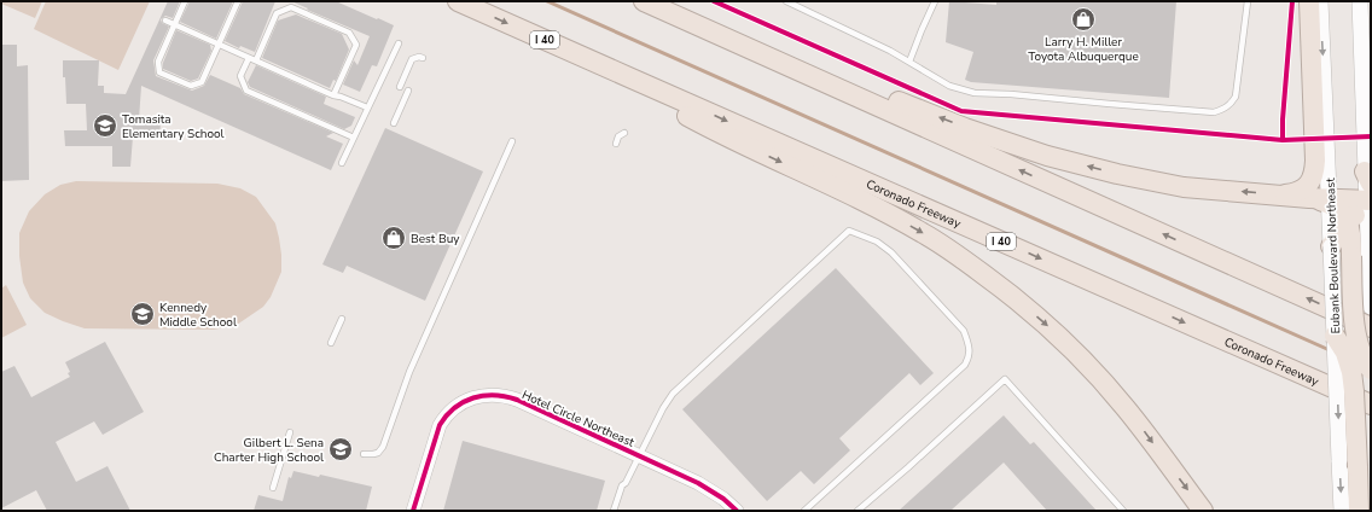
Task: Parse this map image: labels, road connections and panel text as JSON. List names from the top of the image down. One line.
{"streets":{"highway":["I 40","Coronado Freeway"],"main road":["Eubank Boulevard Northeast"],"street":["Hotel Circle Northeast"]},"places":{"shop":["Larry H. Miller Toyota Albuquerque","Best Buy"],"school or university":["Tomasita Elementary School","Kennedy Middle School","Gilbert L. Sena Charter High School"]}}
